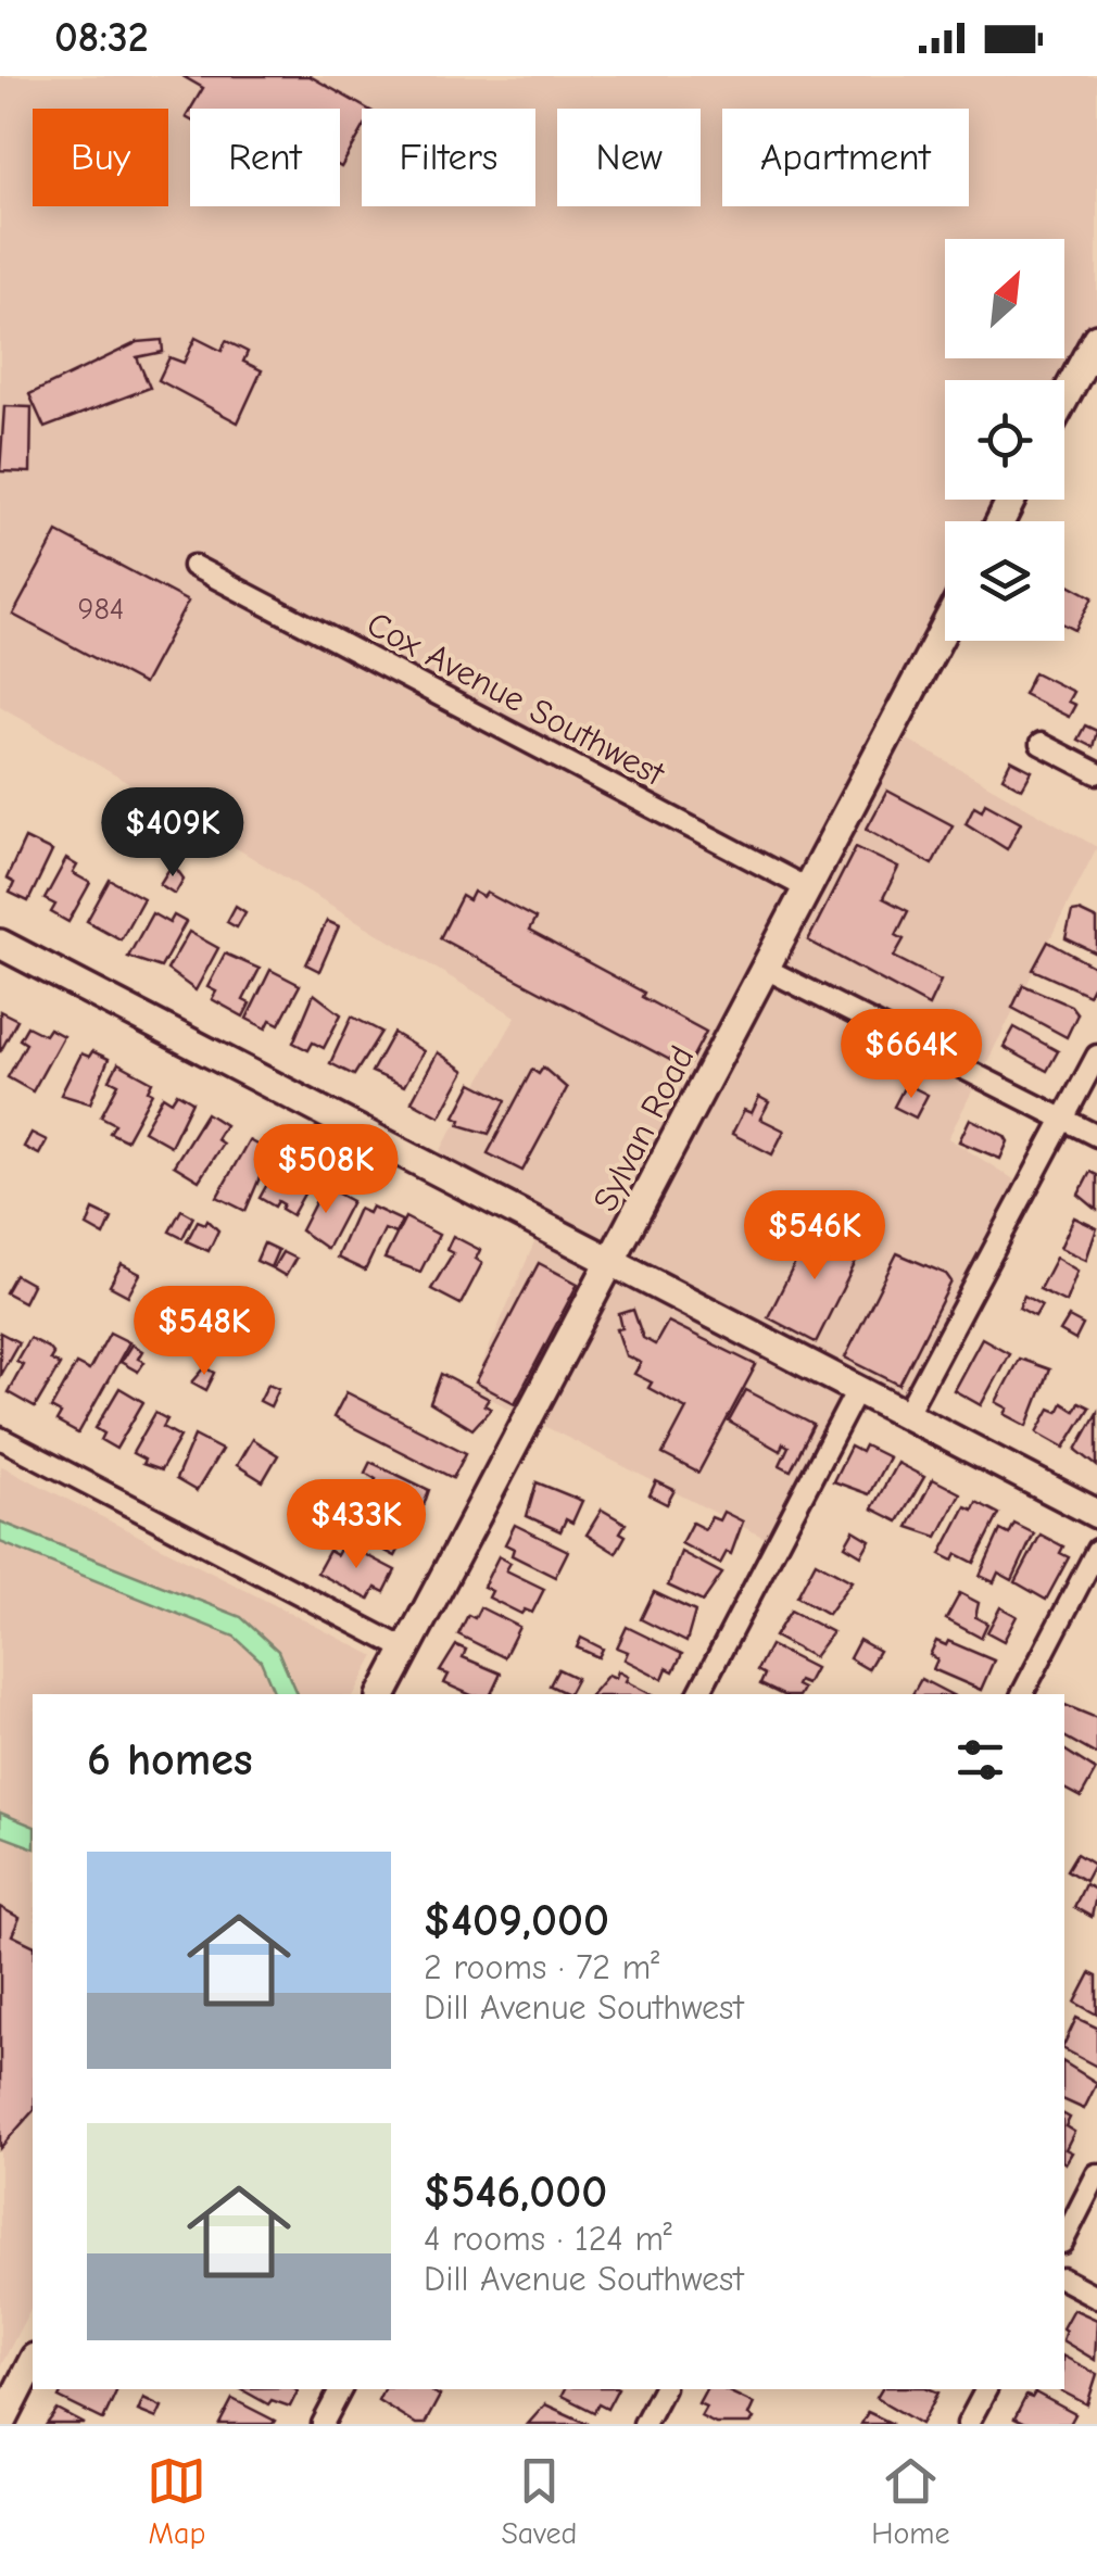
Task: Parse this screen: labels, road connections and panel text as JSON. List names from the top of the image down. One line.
{"streets":{"main road":["Sylvan Road"],"street":["Cox Avenue Southwest"]},"crossings":[["Cox Avenue Southwest","Sylvan Road"]],"house_numbers":["984"],"north":"top right","page":{"status":"08:32","chip":["Buy","Rent","Filters","New","Apartment"],"price":["$409K","$664K","$508K","$546K","$548K","$433K"],"heading":"6 homes","list":[{"name":"$409,000","note":"2 rooms · 72 m² · Dill Avenue Southwest"},{"name":"$546,000","note":"4 rooms · 124 m² · Dill Avenue Southwest"}],"tabs":["Map","Saved","Home"]}}
